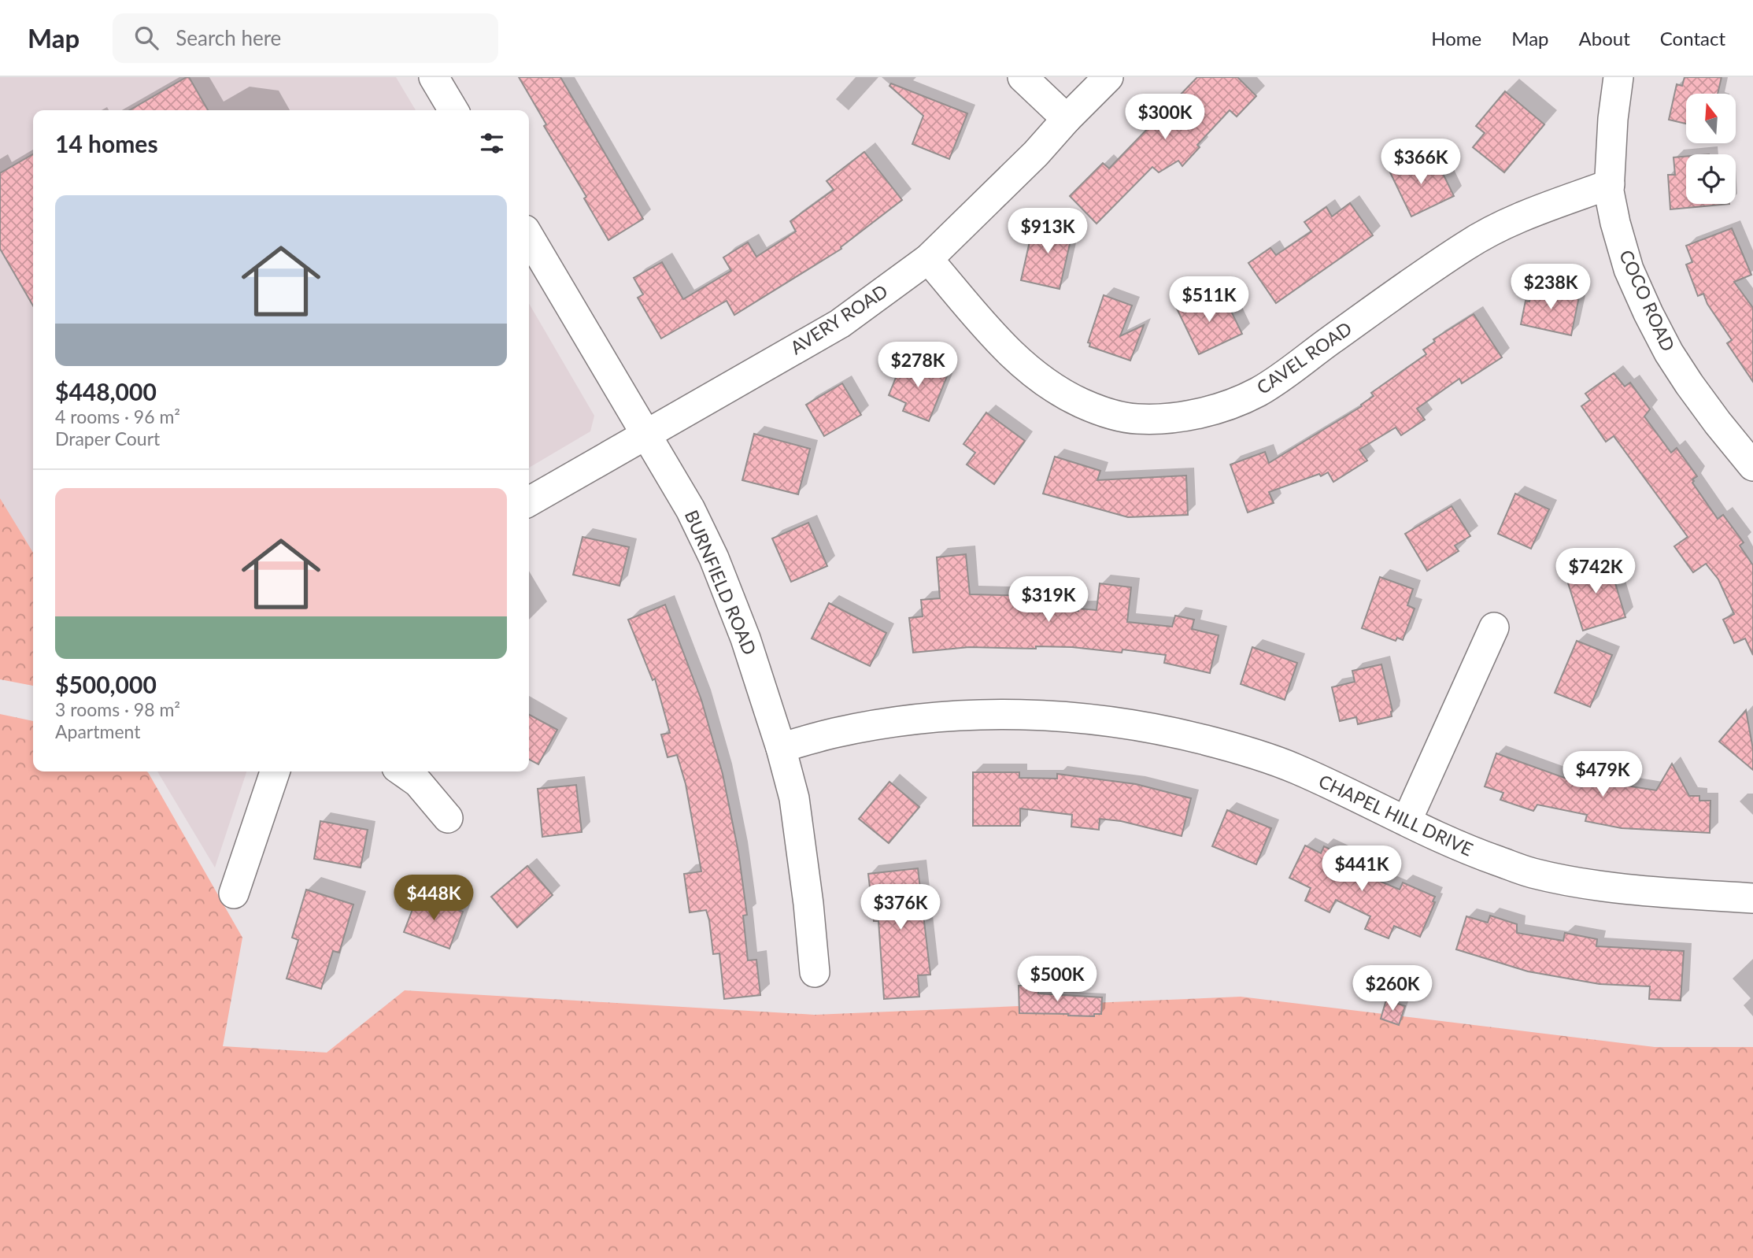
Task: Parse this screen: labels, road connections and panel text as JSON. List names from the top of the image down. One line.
{"streets":{"street":["COCO ROAD","AVERY ROAD","CAVEL ROAD","BURNFIELD ROAD","CHAPEL HILL DRIVE"]},"crossings":[["COCO ROAD","CAVEL ROAD"],["AVERY ROAD","CAVEL ROAD"],["AVERY ROAD","BURNFIELD ROAD"],["BURNFIELD ROAD","CHAPEL HILL DRIVE"]],"north":"top","page":{"header":"Map","search":"Search here","nav":["Home","Map","About","Contact"],"price":["$300K","$366K","$913K","$238K","$511K","$278K","$742K","$319K","$479K","$441K","$448K","$376K","$500K","$260K"],"heading":"14 homes","list":[{"name":"$448,000","note":"4 rooms · 96 m² · Draper Court"},{"name":"$500,000","note":"3 rooms · 98 m² · Apartment"}]}}
